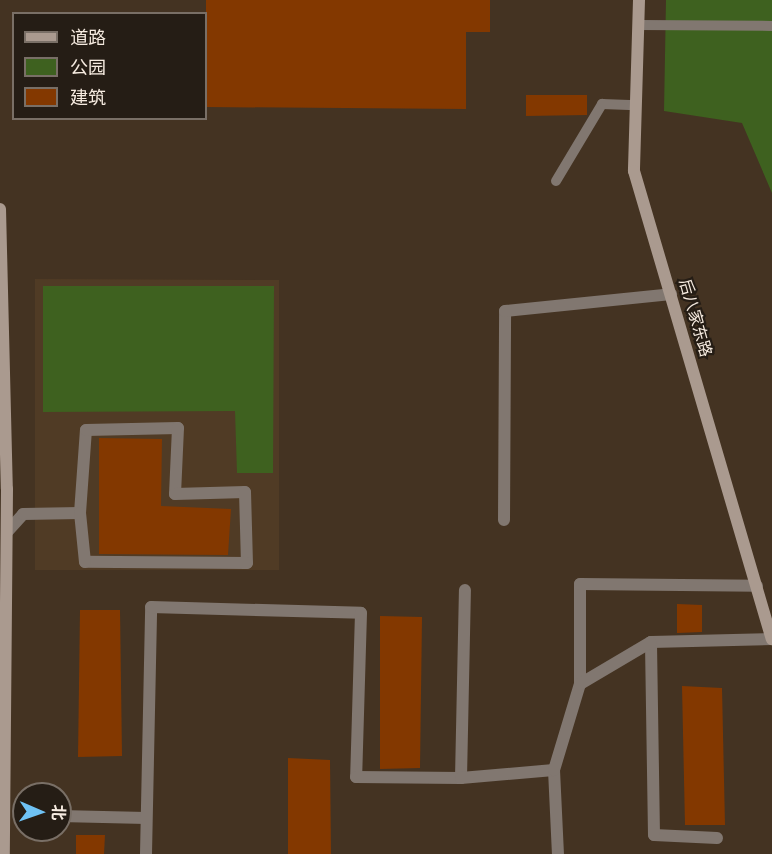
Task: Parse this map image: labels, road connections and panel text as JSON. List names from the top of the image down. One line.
{"streets":{"street":["后八家东路"]},"legend":["道路","公园","建筑"],"north":"right"}
